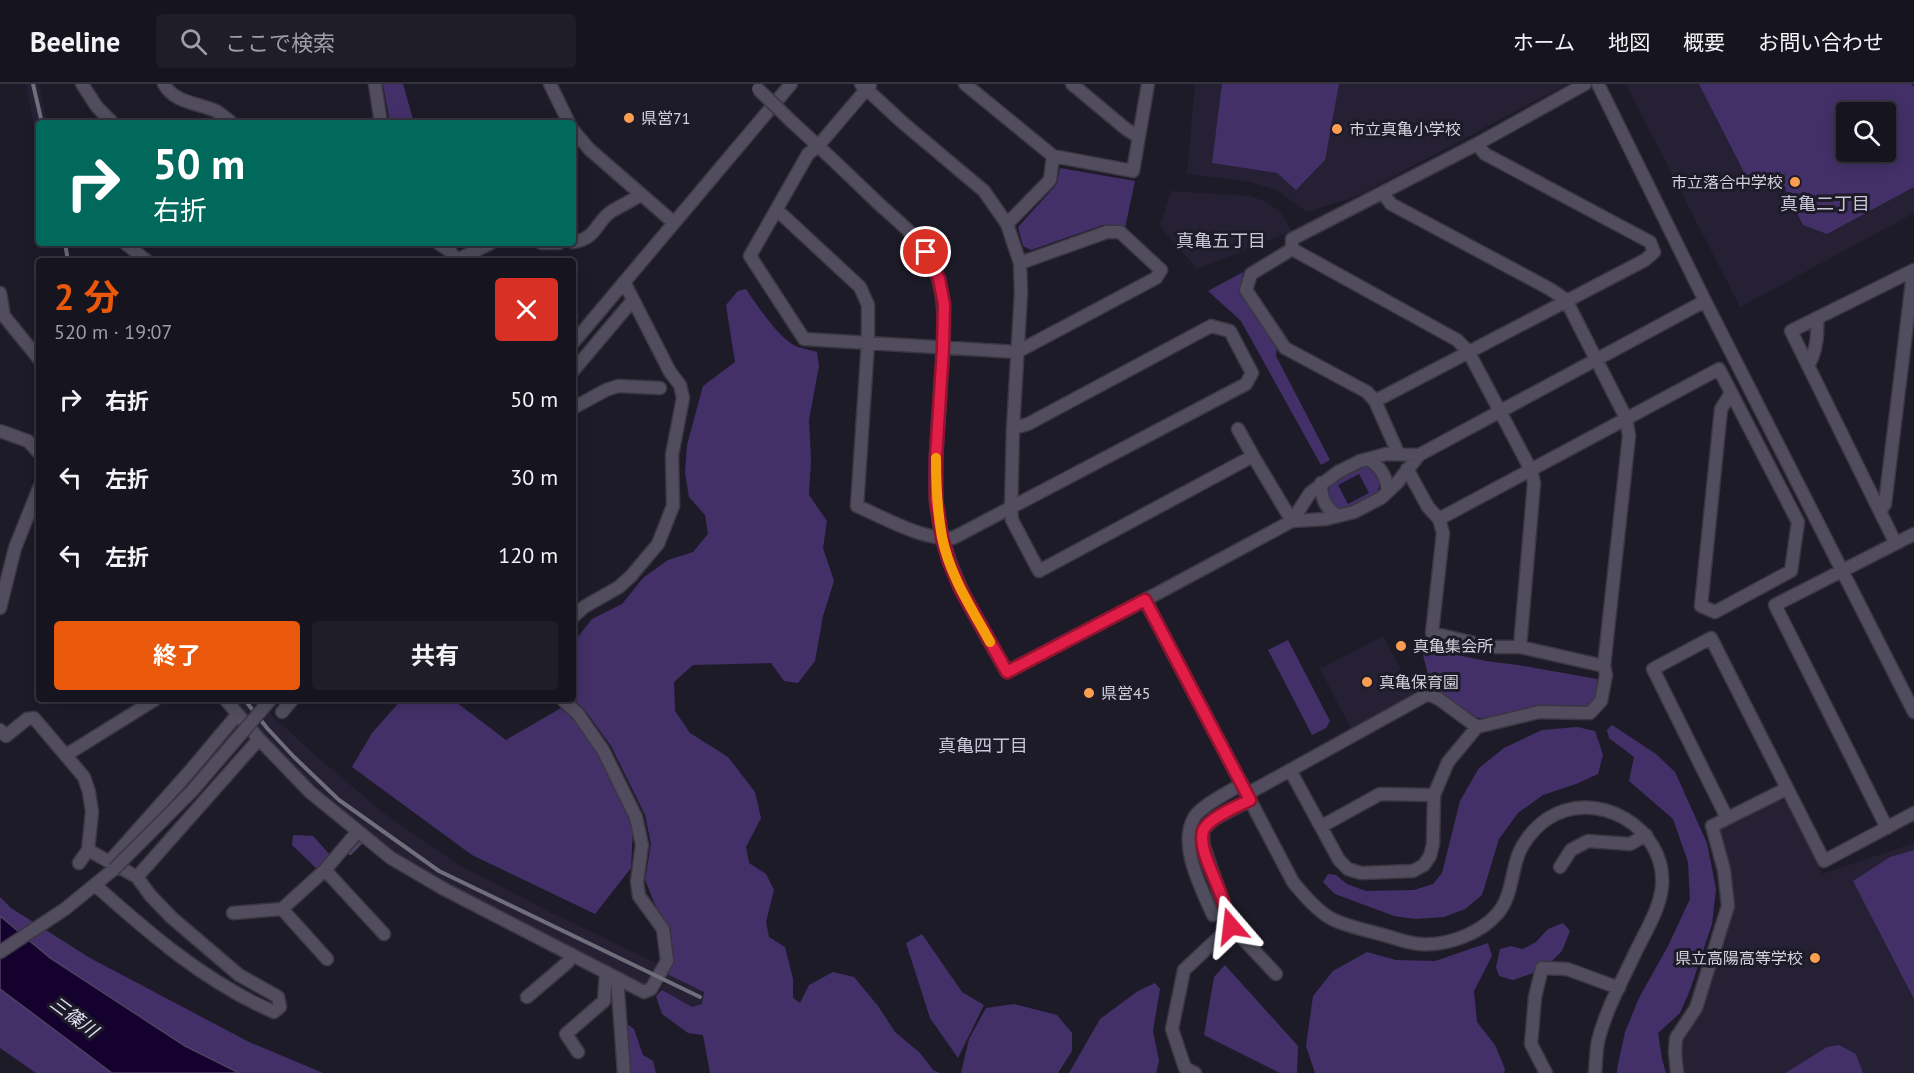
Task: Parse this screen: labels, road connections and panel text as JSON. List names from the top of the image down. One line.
{"districts":["真亀二丁目","真亀五丁目","真亀四丁目"],"water":["三篠川"],"places":["県営71","市立真亀小学校","市立落合中学校","真亀集会所","真亀保育園","県営45","県立高陽高等学校"],"page":{"header":"Beeline","search":"ここで検索","nav":["ホーム","地図","概要","お問い合わせ"],"turn":["50 m","右折"],"heading":["2 分","520 m · 19:07"],"list":[{"name":"右折","value":"50 m"},{"name":"左折","value":"30 m"},{"name":"左折","value":"120 m"}],"buttons":["終了","共有"]}}
